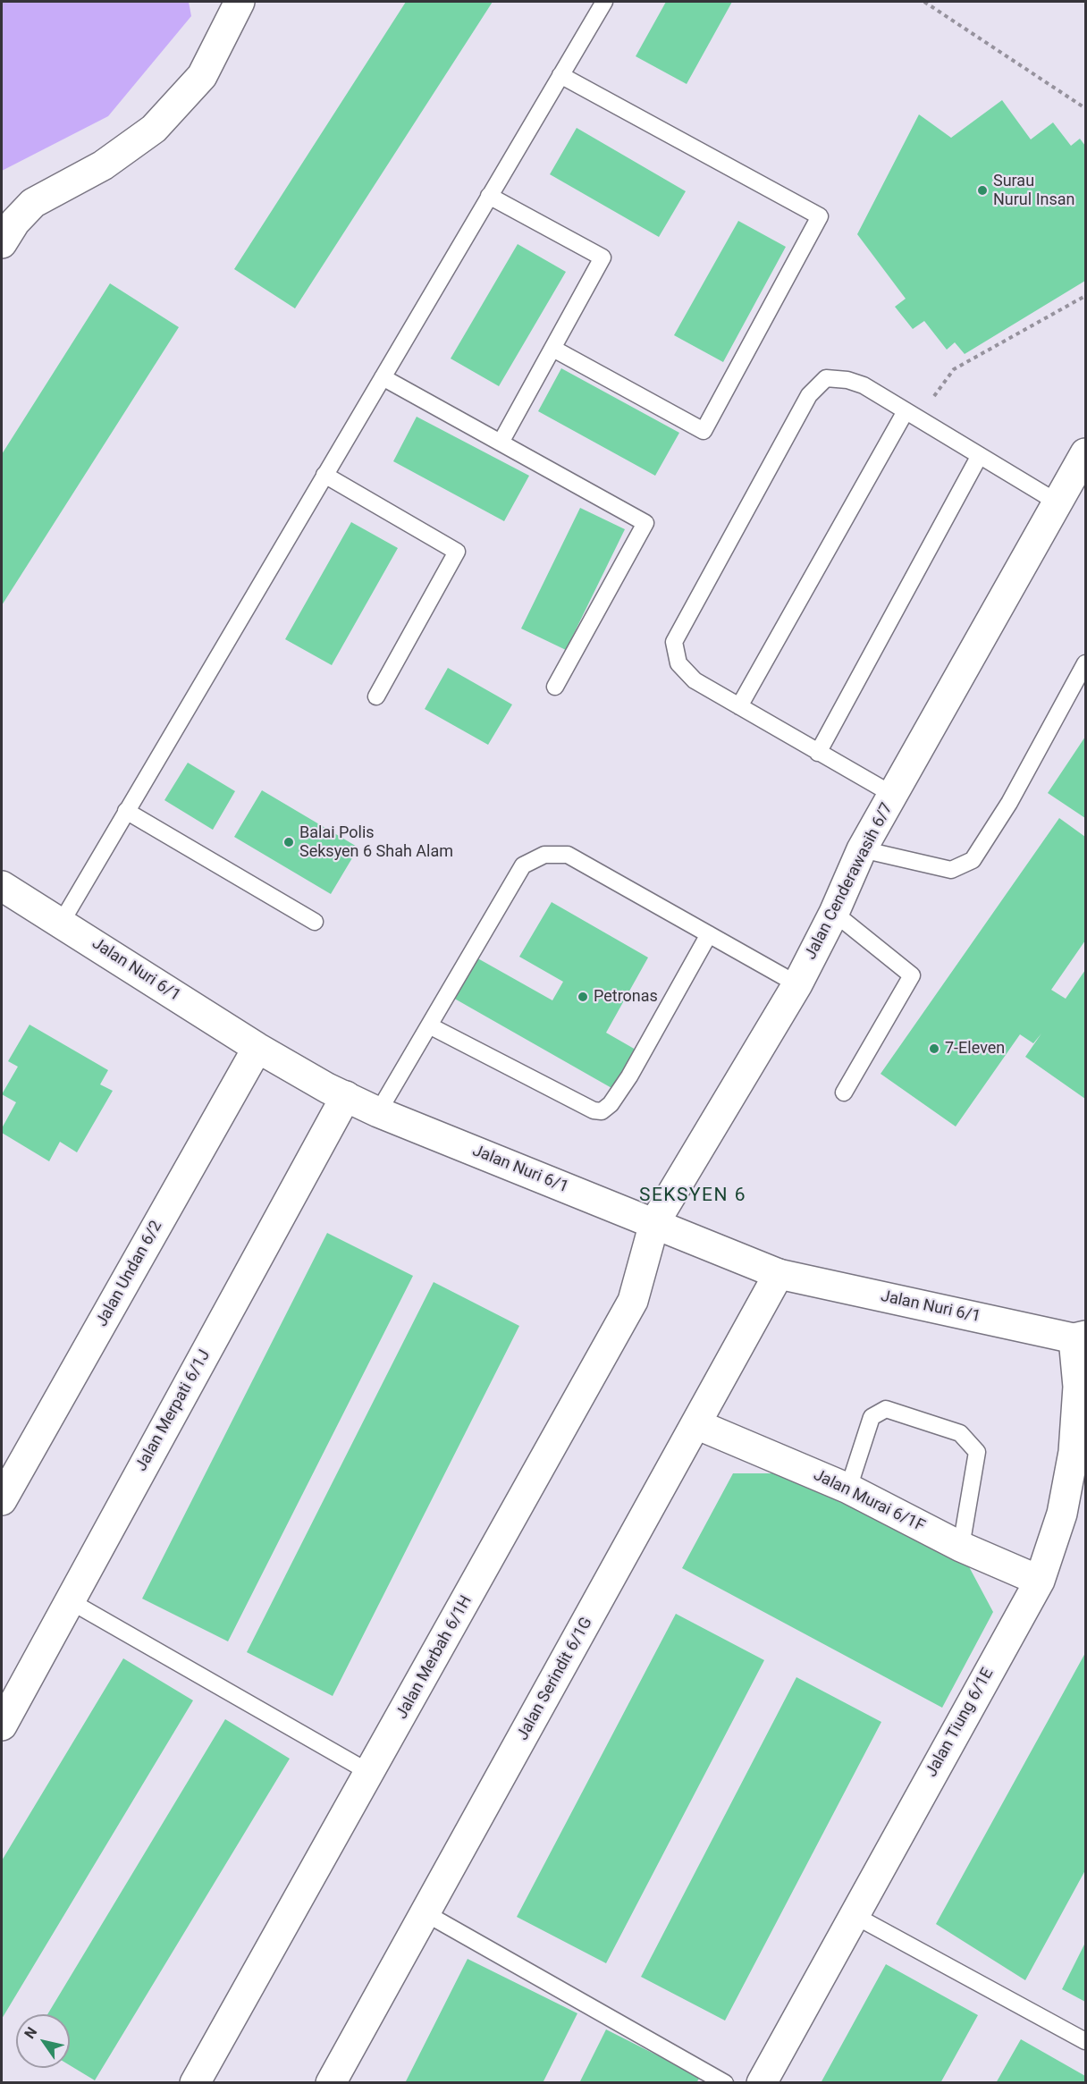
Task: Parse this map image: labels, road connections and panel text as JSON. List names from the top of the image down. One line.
{"streets":{"street":["Jalan Cenderawasih 6/7","Jalan Nuri 6/1","Jalan Undan 6/2","Jalan Merpati 6/1J","Jalan Murai 6/1F","Jalan Merbah 6/1H","Jalan Serindit 6/1G","Jalan Tiung 6/1E"]},"crossings":[["Jalan Cenderawasih 6/7","Jalan Nuri 6/1"],["Jalan Cenderawasih 6/7","Jalan Merbah 6/1H"],["Jalan Nuri 6/1","Jalan Undan 6/2"],["Jalan Nuri 6/1","Jalan Merpati 6/1J"],["Jalan Nuri 6/1","Jalan Merbah 6/1H"],["Jalan Nuri 6/1","Jalan Serindit 6/1G"],["Jalan Nuri 6/1","Jalan Tiung 6/1E"],["Jalan Murai 6/1F","Jalan Serindit 6/1G"],["Jalan Murai 6/1F","Jalan Tiung 6/1E"]],"districts":["SEKSYEN 6"],"places":["Surau Nurul Insan","Balai Polis Seksyen 6 Shah Alam","Petronas","7-Eleven"],"north":"top left"}
